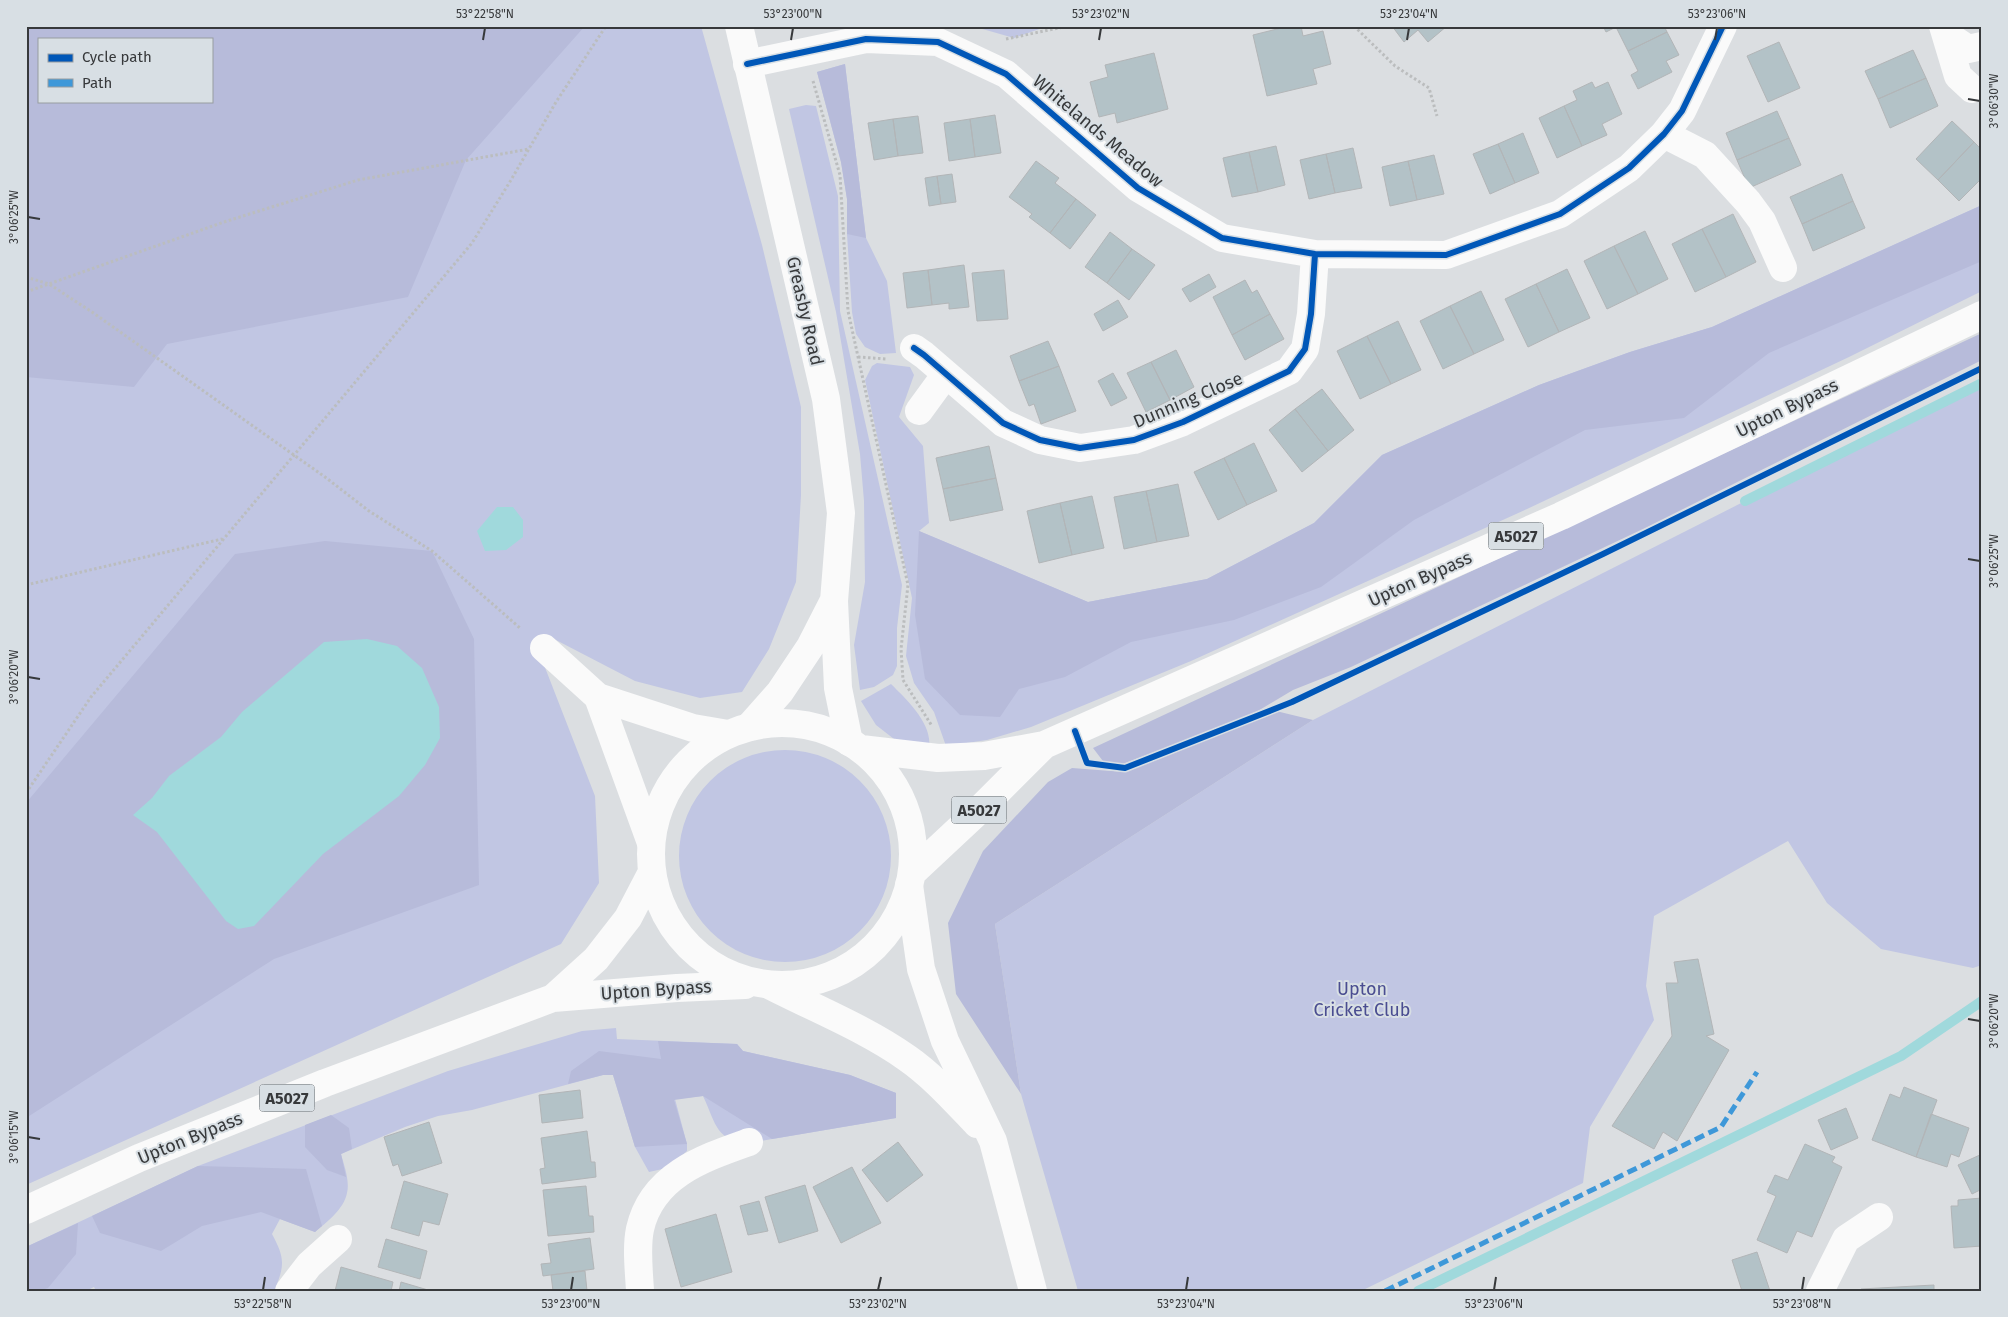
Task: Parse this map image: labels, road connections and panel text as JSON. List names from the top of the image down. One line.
{"streets":{"main road":["Whitelands Meadow","Greasby Road","Dunning Close","Upton Bypass","A5027"]},"crossings":[["Whitelands Meadow","Greasby Road"],["Whitelands Meadow","Dunning Close"],["Greasby Road","Upton Bypass"]],"parks":["Upton Cricket Club"],"legend":["Cycle path","Path"],"coordinates":["53°22'58\"N","53°23'00\"N","53°23'02\"N","53°23'04\"N","53°23'06\"N","3°06'30\"W","3°06'25\"W","3°06'20\"W","3°06'15\"W","53°23'08\"N"]}
